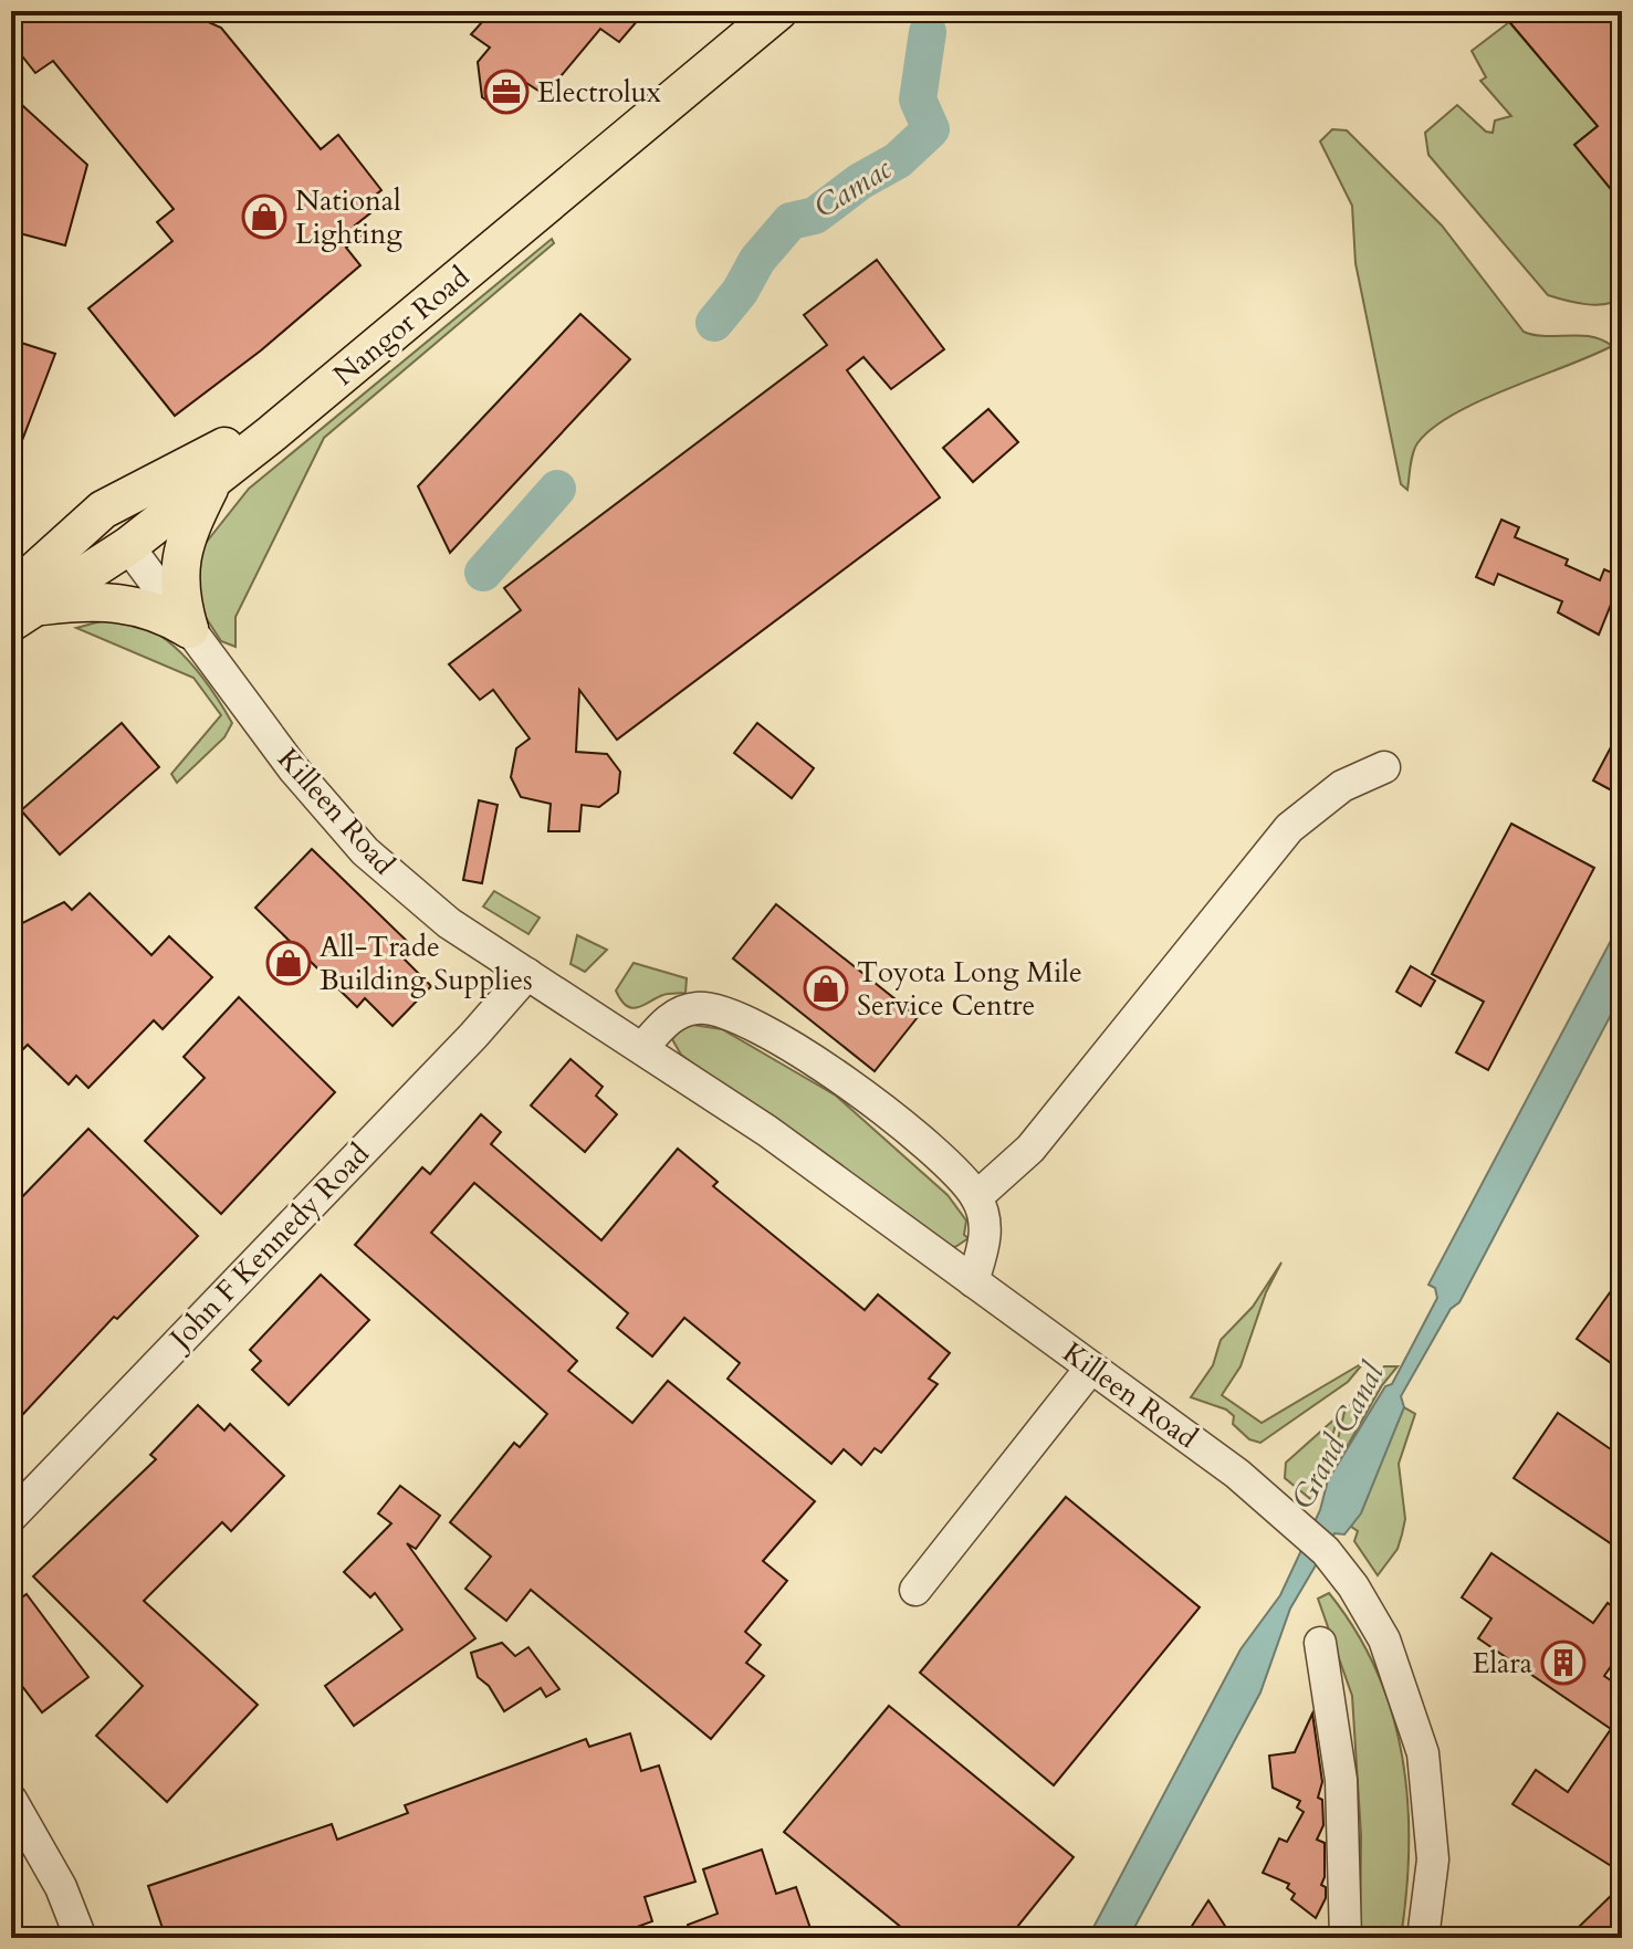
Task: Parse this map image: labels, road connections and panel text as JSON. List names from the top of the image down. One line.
{"streets":{"main road":["Nangor Road"],"street":["Killeen Road","John F Kennedy Road"]},"crossings":[["Nangor Road","Killeen Road"],["Killeen Road","John F Kennedy Road"]],"water":["Camac","Grand Canal"],"places":{"office":["Electrolux"],"shop":["National Lighting","All-Trade Building Supplies","Toyota Long Mile Service Centre"],"building":["Elara"]}}
